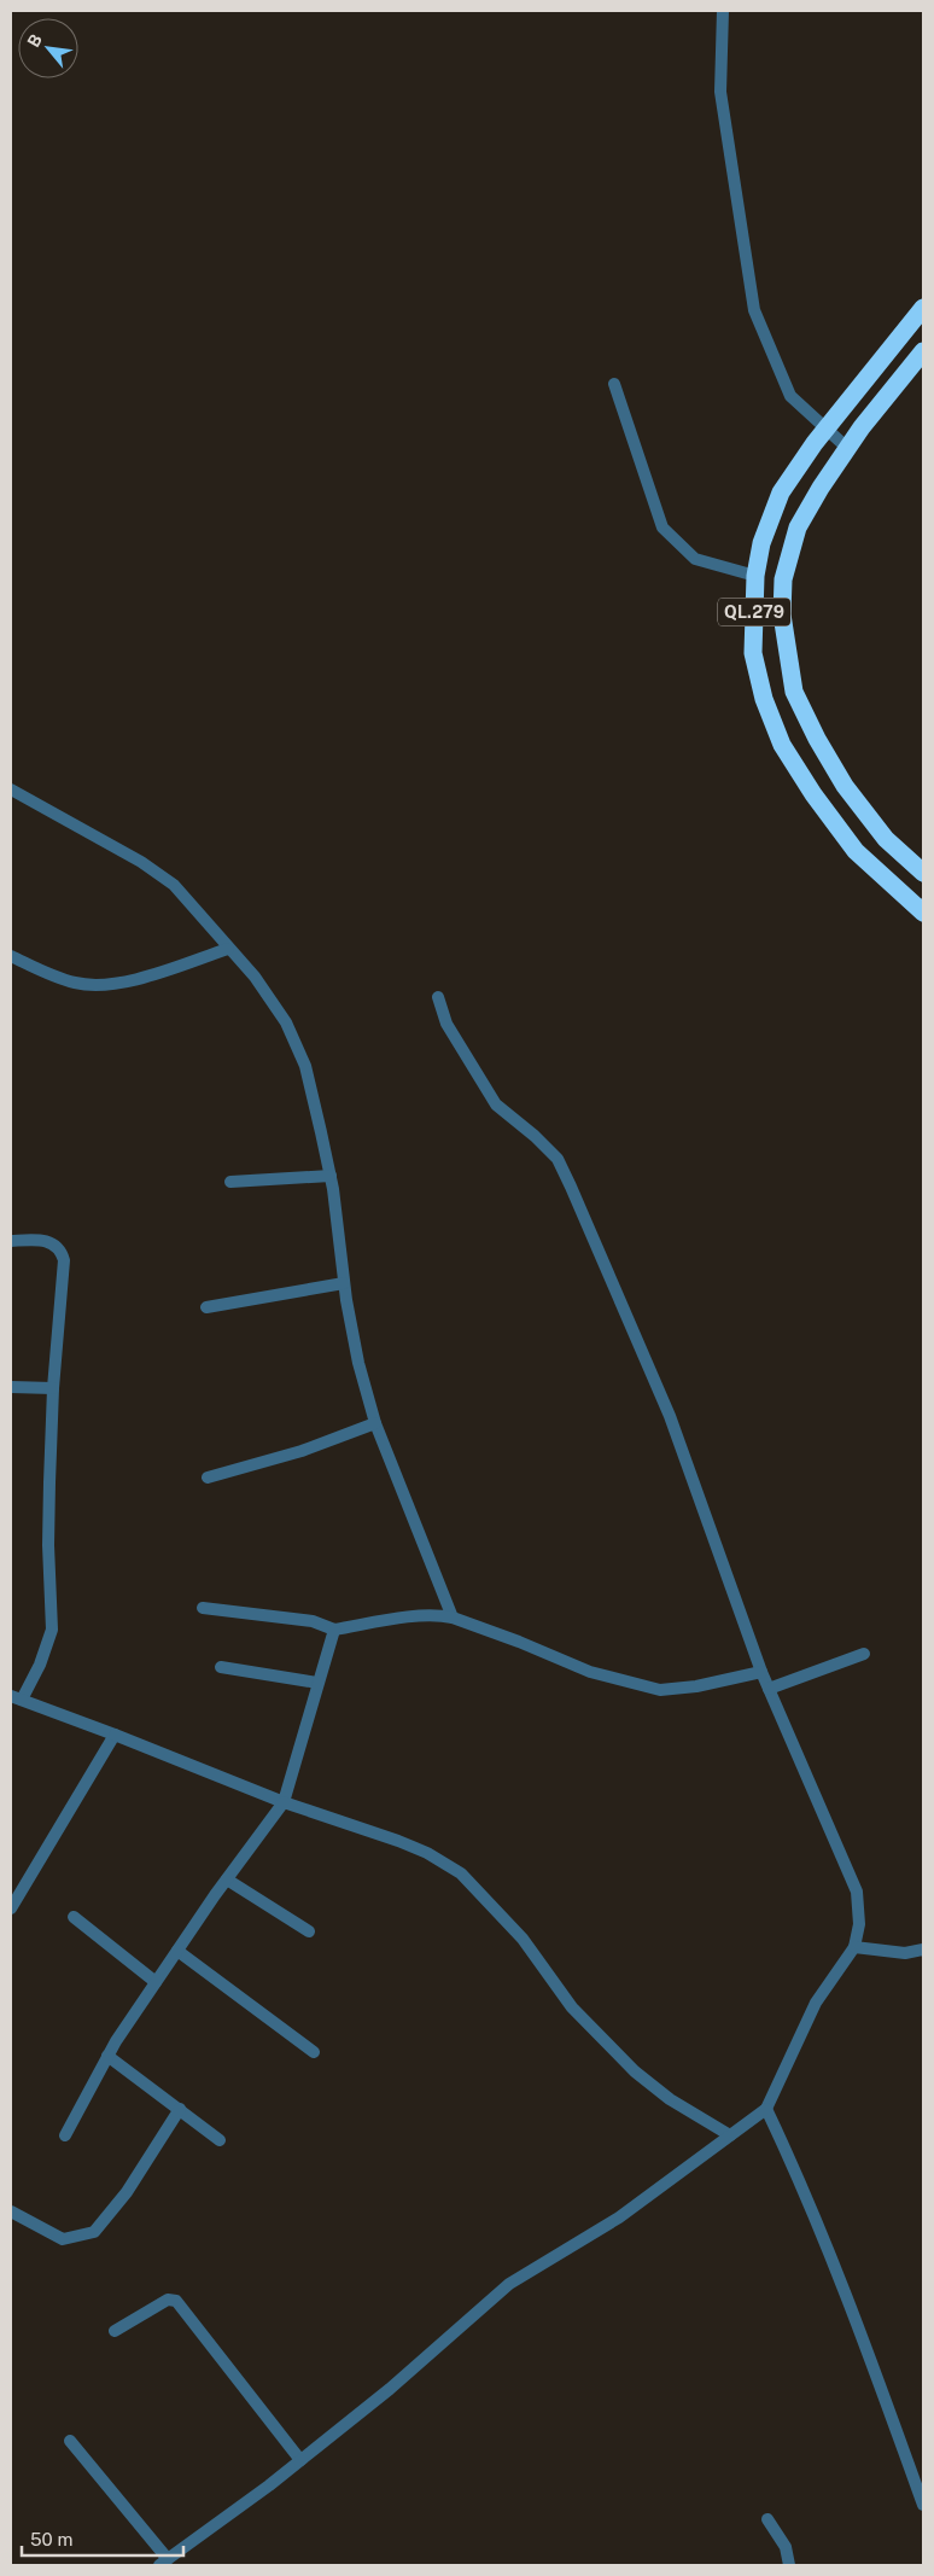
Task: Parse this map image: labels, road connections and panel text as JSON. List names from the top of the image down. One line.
{"streets":{"highway":["QL.279"]},"scale_bar":"50 m","north":"top left"}
